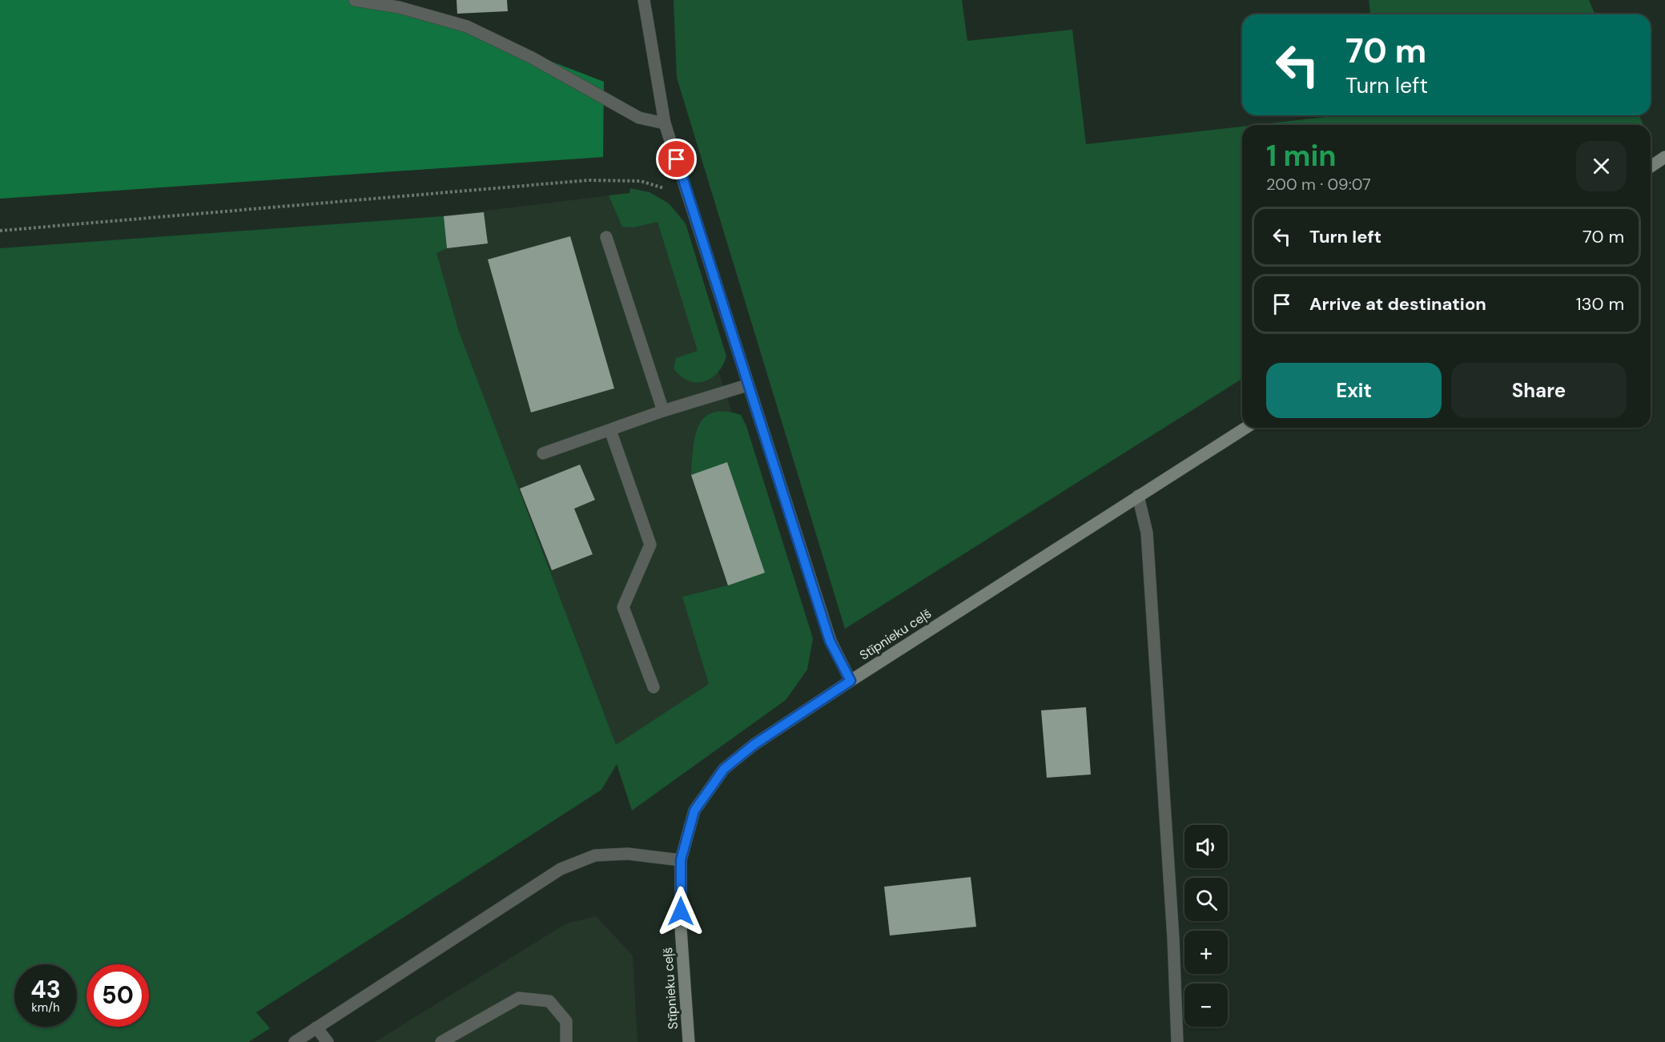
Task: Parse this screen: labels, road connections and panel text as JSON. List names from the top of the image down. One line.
{"streets":{"main road":["Stīpnieku ceļš"]},"page":{"turn":["70 m","Turn left"],"heading":["1 min","200 m · 09:07"],"list":[{"name":"Turn left","value":"70 m"},{"name":"Arrive at destination","value":"130 m"}],"buttons":["Exit","Share"],"map_buttons":["+","−"],"speed":"43 km/h","limit":"50"}}
